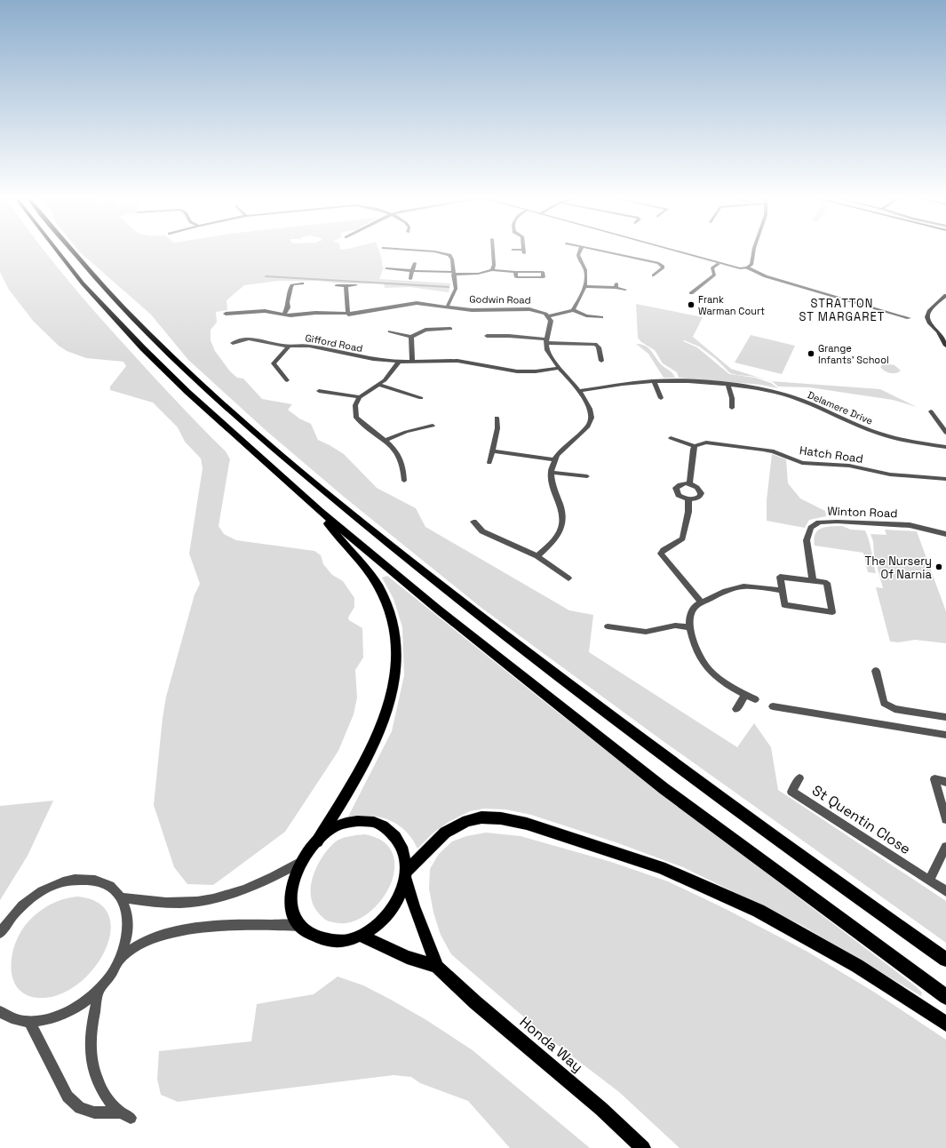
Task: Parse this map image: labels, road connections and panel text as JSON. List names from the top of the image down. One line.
{"streets":{"main road":["Honda Way"],"street":["Godwin Road","Gifford Road","Delamere Drive","Hatch Road","Winton Road","St Quentin Close"]},"districts":["STRATTON ST MARGARET"],"places":["Frank Warman Court","Grange Infants' School","The Nursery Of Narnia"]}
